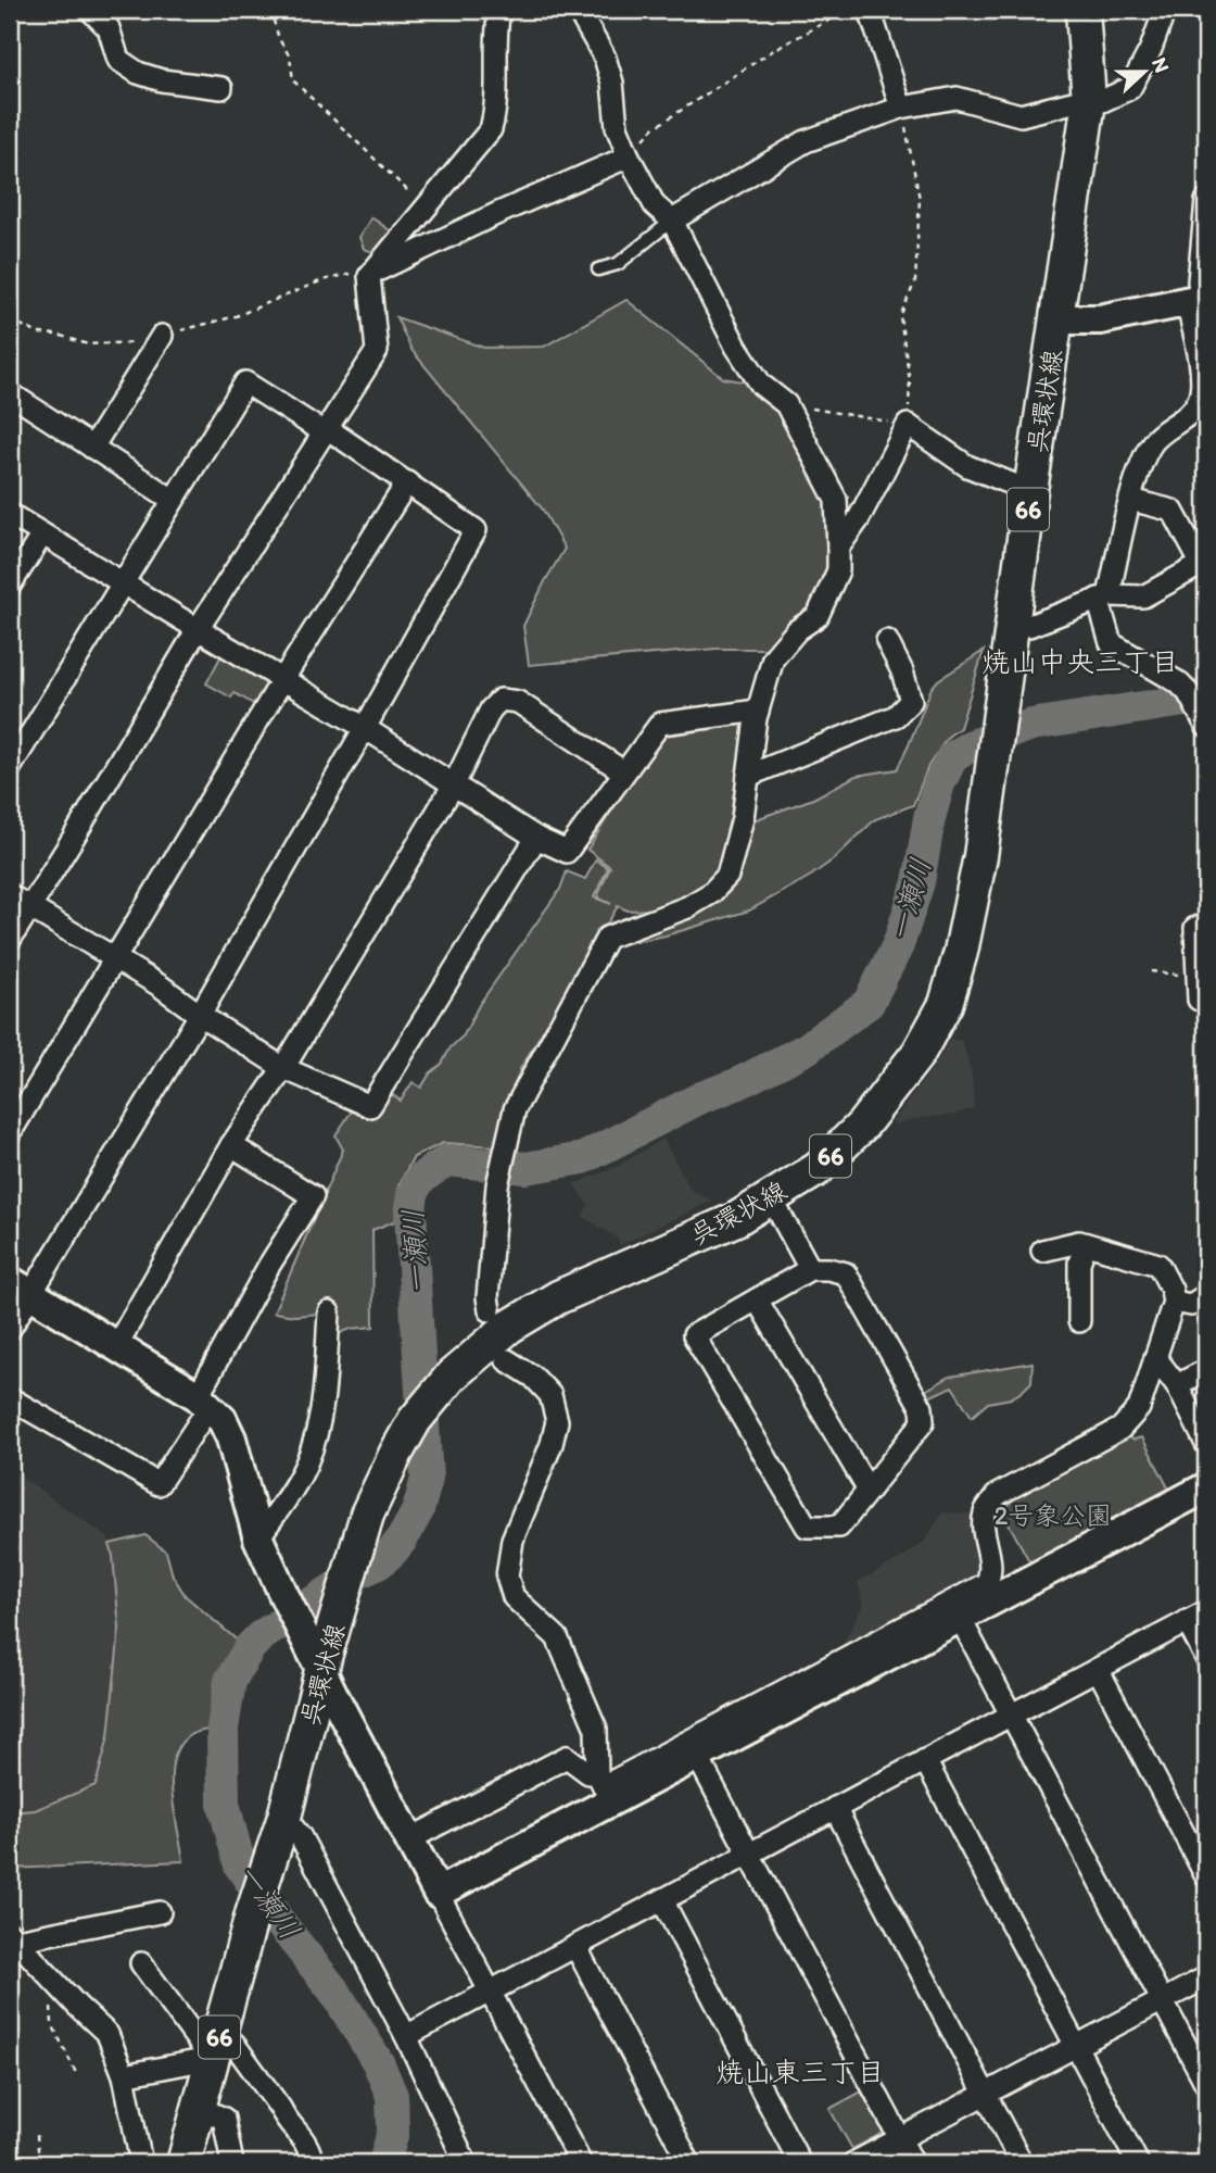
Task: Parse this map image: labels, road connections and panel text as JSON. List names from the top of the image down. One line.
{"streets":{"main road":["呉環状線","66"]},"districts":["焼山中央三丁目","焼山東三丁目"],"water":["一瀬川"],"parks":["2号象公園"],"north":"right"}
